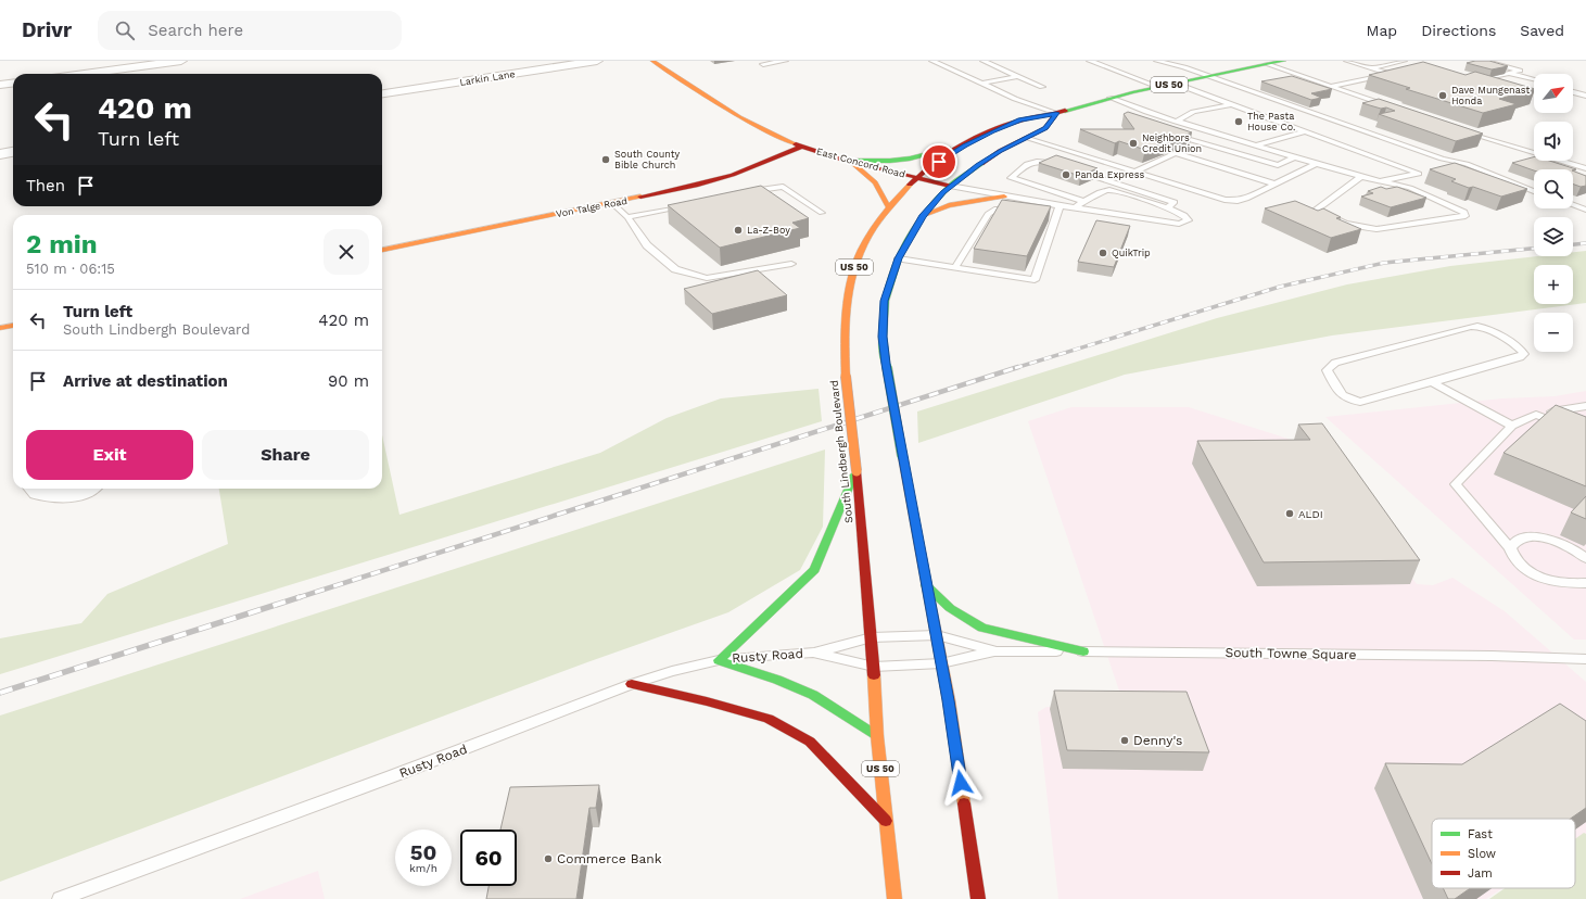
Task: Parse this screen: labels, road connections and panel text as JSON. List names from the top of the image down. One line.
{"streets":{"main road":["US 50","East Concord Road","Von Talge Road","South Lindbergh Boulevard"],"street":["Larkin Lane"],"lane":["South Towne Square","Rusty Road"]},"crossings":[["East Concord Road","Von Talge Road"],["East Concord Road","South Lindbergh Boulevard"],["South Lindbergh Boulevard","South Towne Square"],["South Lindbergh Boulevard","Rusty Road"],["South Towne Square","Rusty Road"]],"places":["Dave Mungenast Honda","The Pasta House Co.","Neighbors Credit Union","South County Bible Church","Panda Express","La-Z-Boy","QuikTrip","ALDI","Denny's","Commerce Bank"],"legend":["Fast","Slow","Jam"],"north":"top right","page":{"header":"Drivr","search":"Search here","nav":["Map","Directions","Saved"],"map_buttons":["+","−"],"turn":["420 m","Turn left"],"then":"Then","heading":["2 min","510 m · 06:15"],"list":[{"name":"Turn left","note":"South Lindbergh Boulevard","value":"420 m"},{"name":"Arrive at destination","value":"90 m"}],"buttons":["Exit","Share"],"speed":"50 km/h","limit":"60"}}
